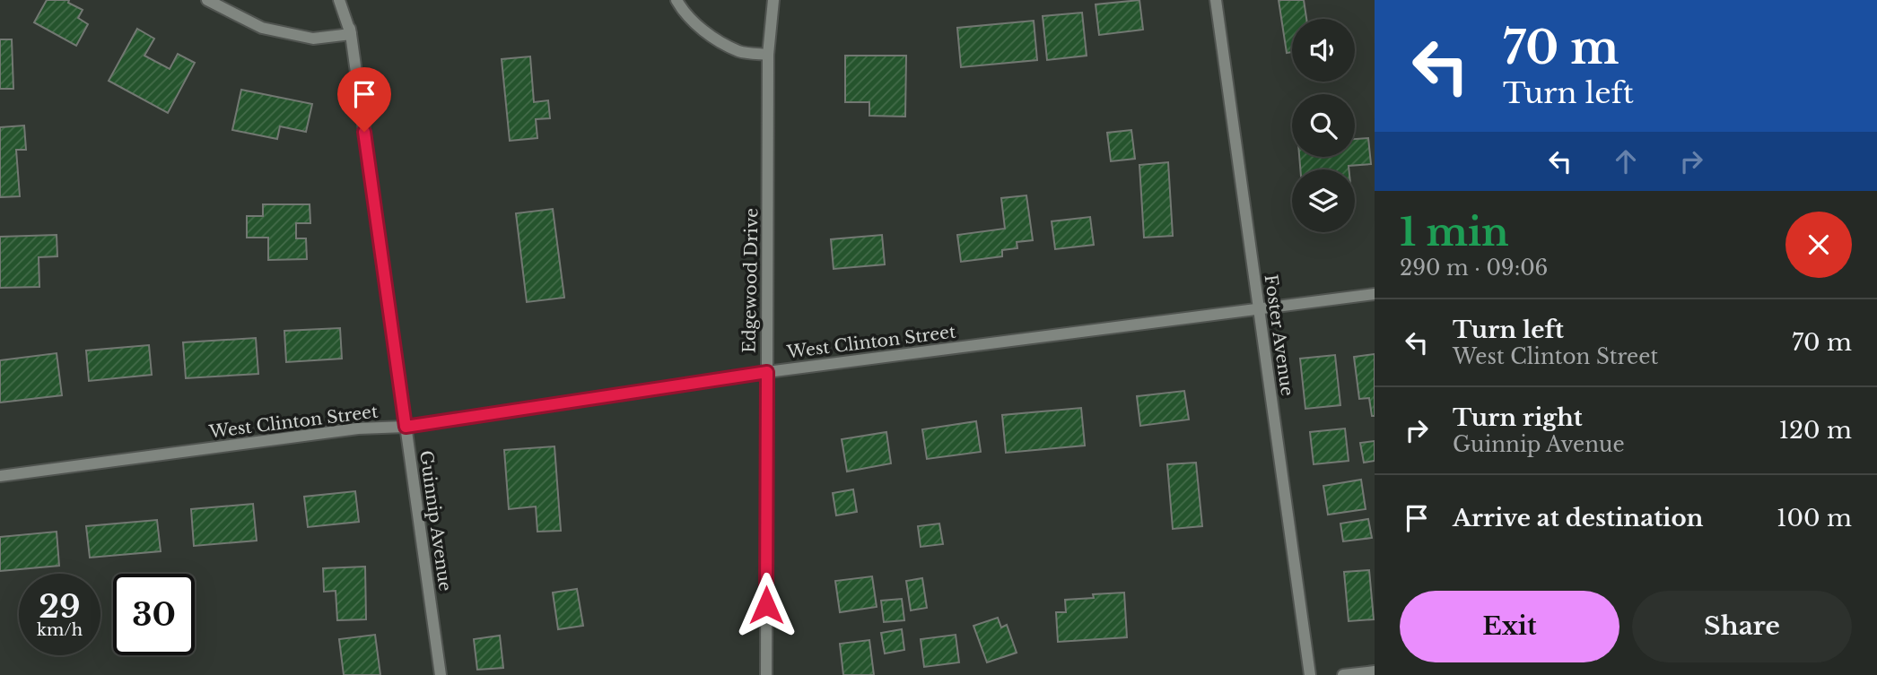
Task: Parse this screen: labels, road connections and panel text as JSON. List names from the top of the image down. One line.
{"streets":{"street":["Edgewood Drive","Foster Avenue","West Clinton Street","Guinnip Avenue"]},"crossings":[["Edgewood Drive","West Clinton Street"],["Foster Avenue","West Clinton Street"],["West Clinton Street","Guinnip Avenue"]],"page":{"turn":["70 m","Turn left"],"heading":["1 min","290 m · 09:06"],"list":[{"name":"Turn left","note":"West Clinton Street","value":"70 m"},{"name":"Turn right","note":"Guinnip Avenue","value":"120 m"},{"name":"Arrive at destination","value":"100 m"}],"speed":"29 km/h","limit":"30","buttons":["Exit","Share"]}}
